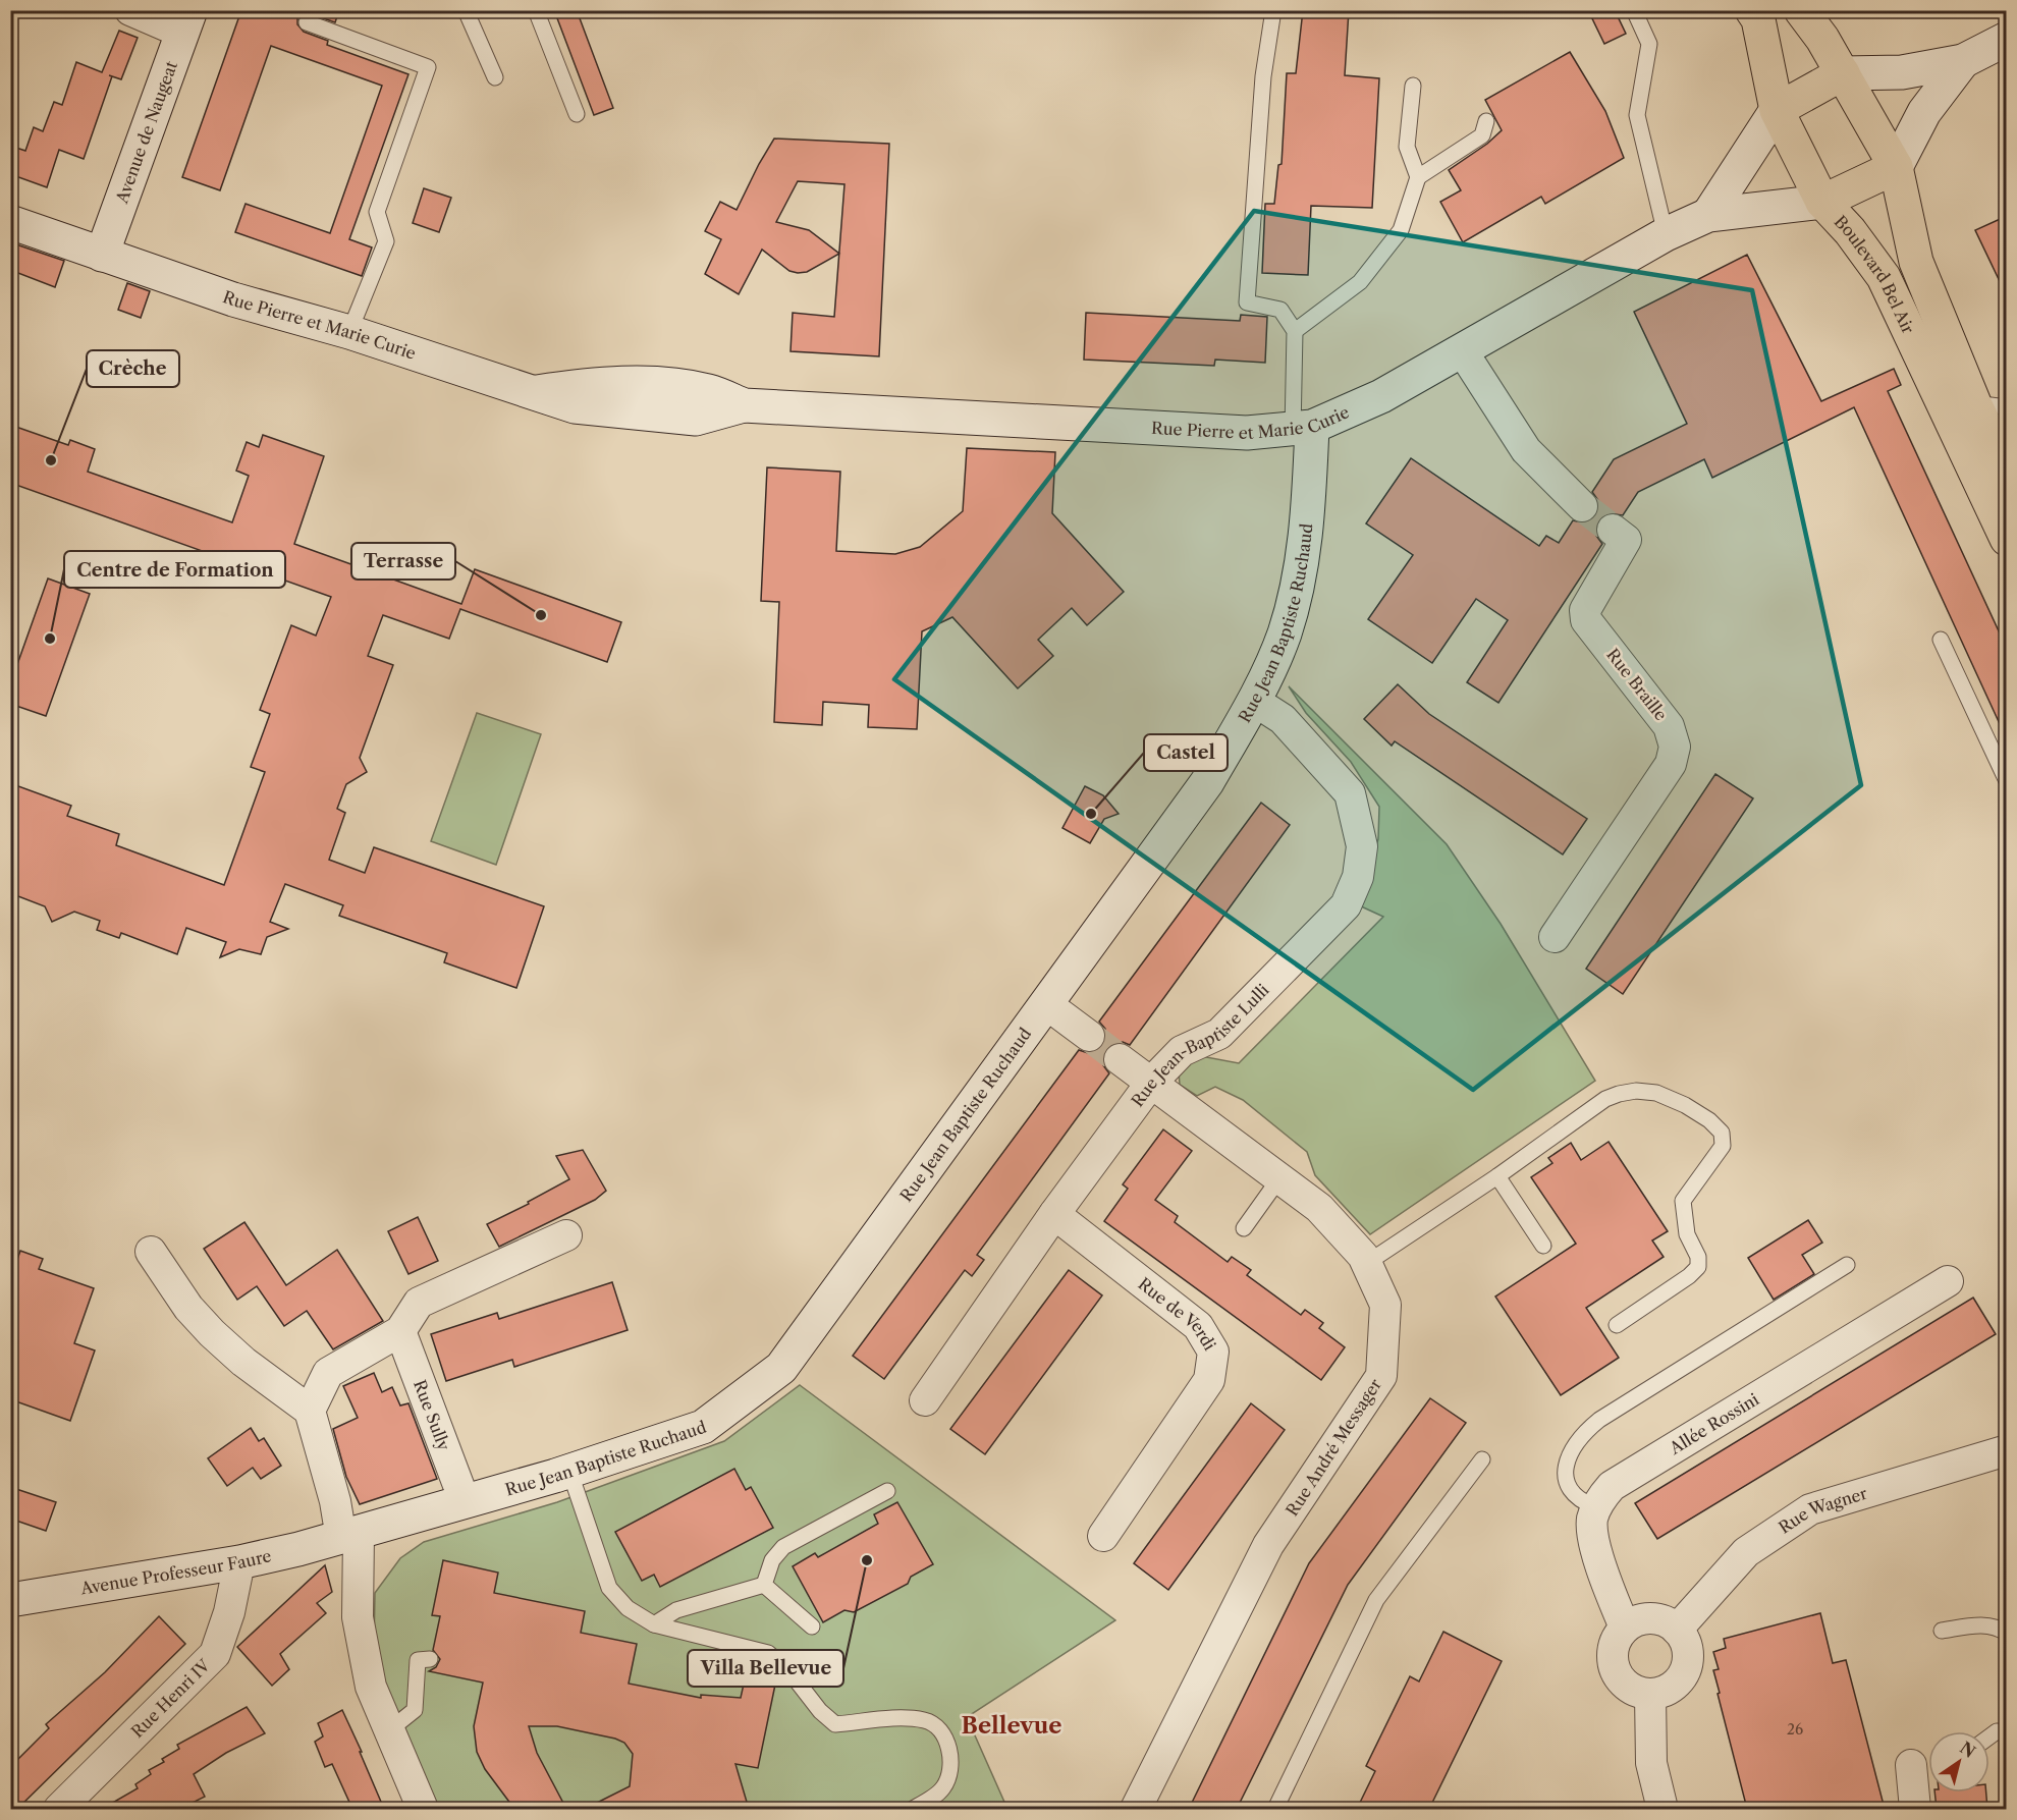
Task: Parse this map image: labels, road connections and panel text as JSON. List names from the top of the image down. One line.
{"streets":{"main road":["Avenue de Naugeat","Boulevard Bel Air","Rue Pierre et Marie Curie","Rue Jean Baptiste Ruchaud","Avenue Professeur Faure"],"street":["Rue Braille","Rue Jean-Baptiste Lulli","Rue de Verdi","Rue Sully","Allée Rossini","Rue André Messager","Rue Wagner","Rue Henri IV"]},"crossings":[["Avenue de Naugeat","Rue Pierre et Marie Curie"],["Boulevard Bel Air","Rue Pierre et Marie Curie"],["Rue Pierre et Marie Curie","Rue Jean Baptiste Ruchaud"],["Rue Jean Baptiste Ruchaud","Rue Jean-Baptiste Lulli"],["Rue Jean Baptiste Ruchaud","Rue Sully"],["Rue Jean Baptiste Ruchaud","Avenue Professeur Faure"],["Rue Jean-Baptiste Lulli","Rue de Verdi"],["Rue Jean-Baptiste Lulli","Rue André Messager"],["Avenue Professeur Faure","Rue Henri IV"]],"districts":["Bellevue"],"places":["Crèche","Terrasse","Centre de Formation","Castel","Villa Bellevue"],"house_numbers":["26"],"north":"top right"}
